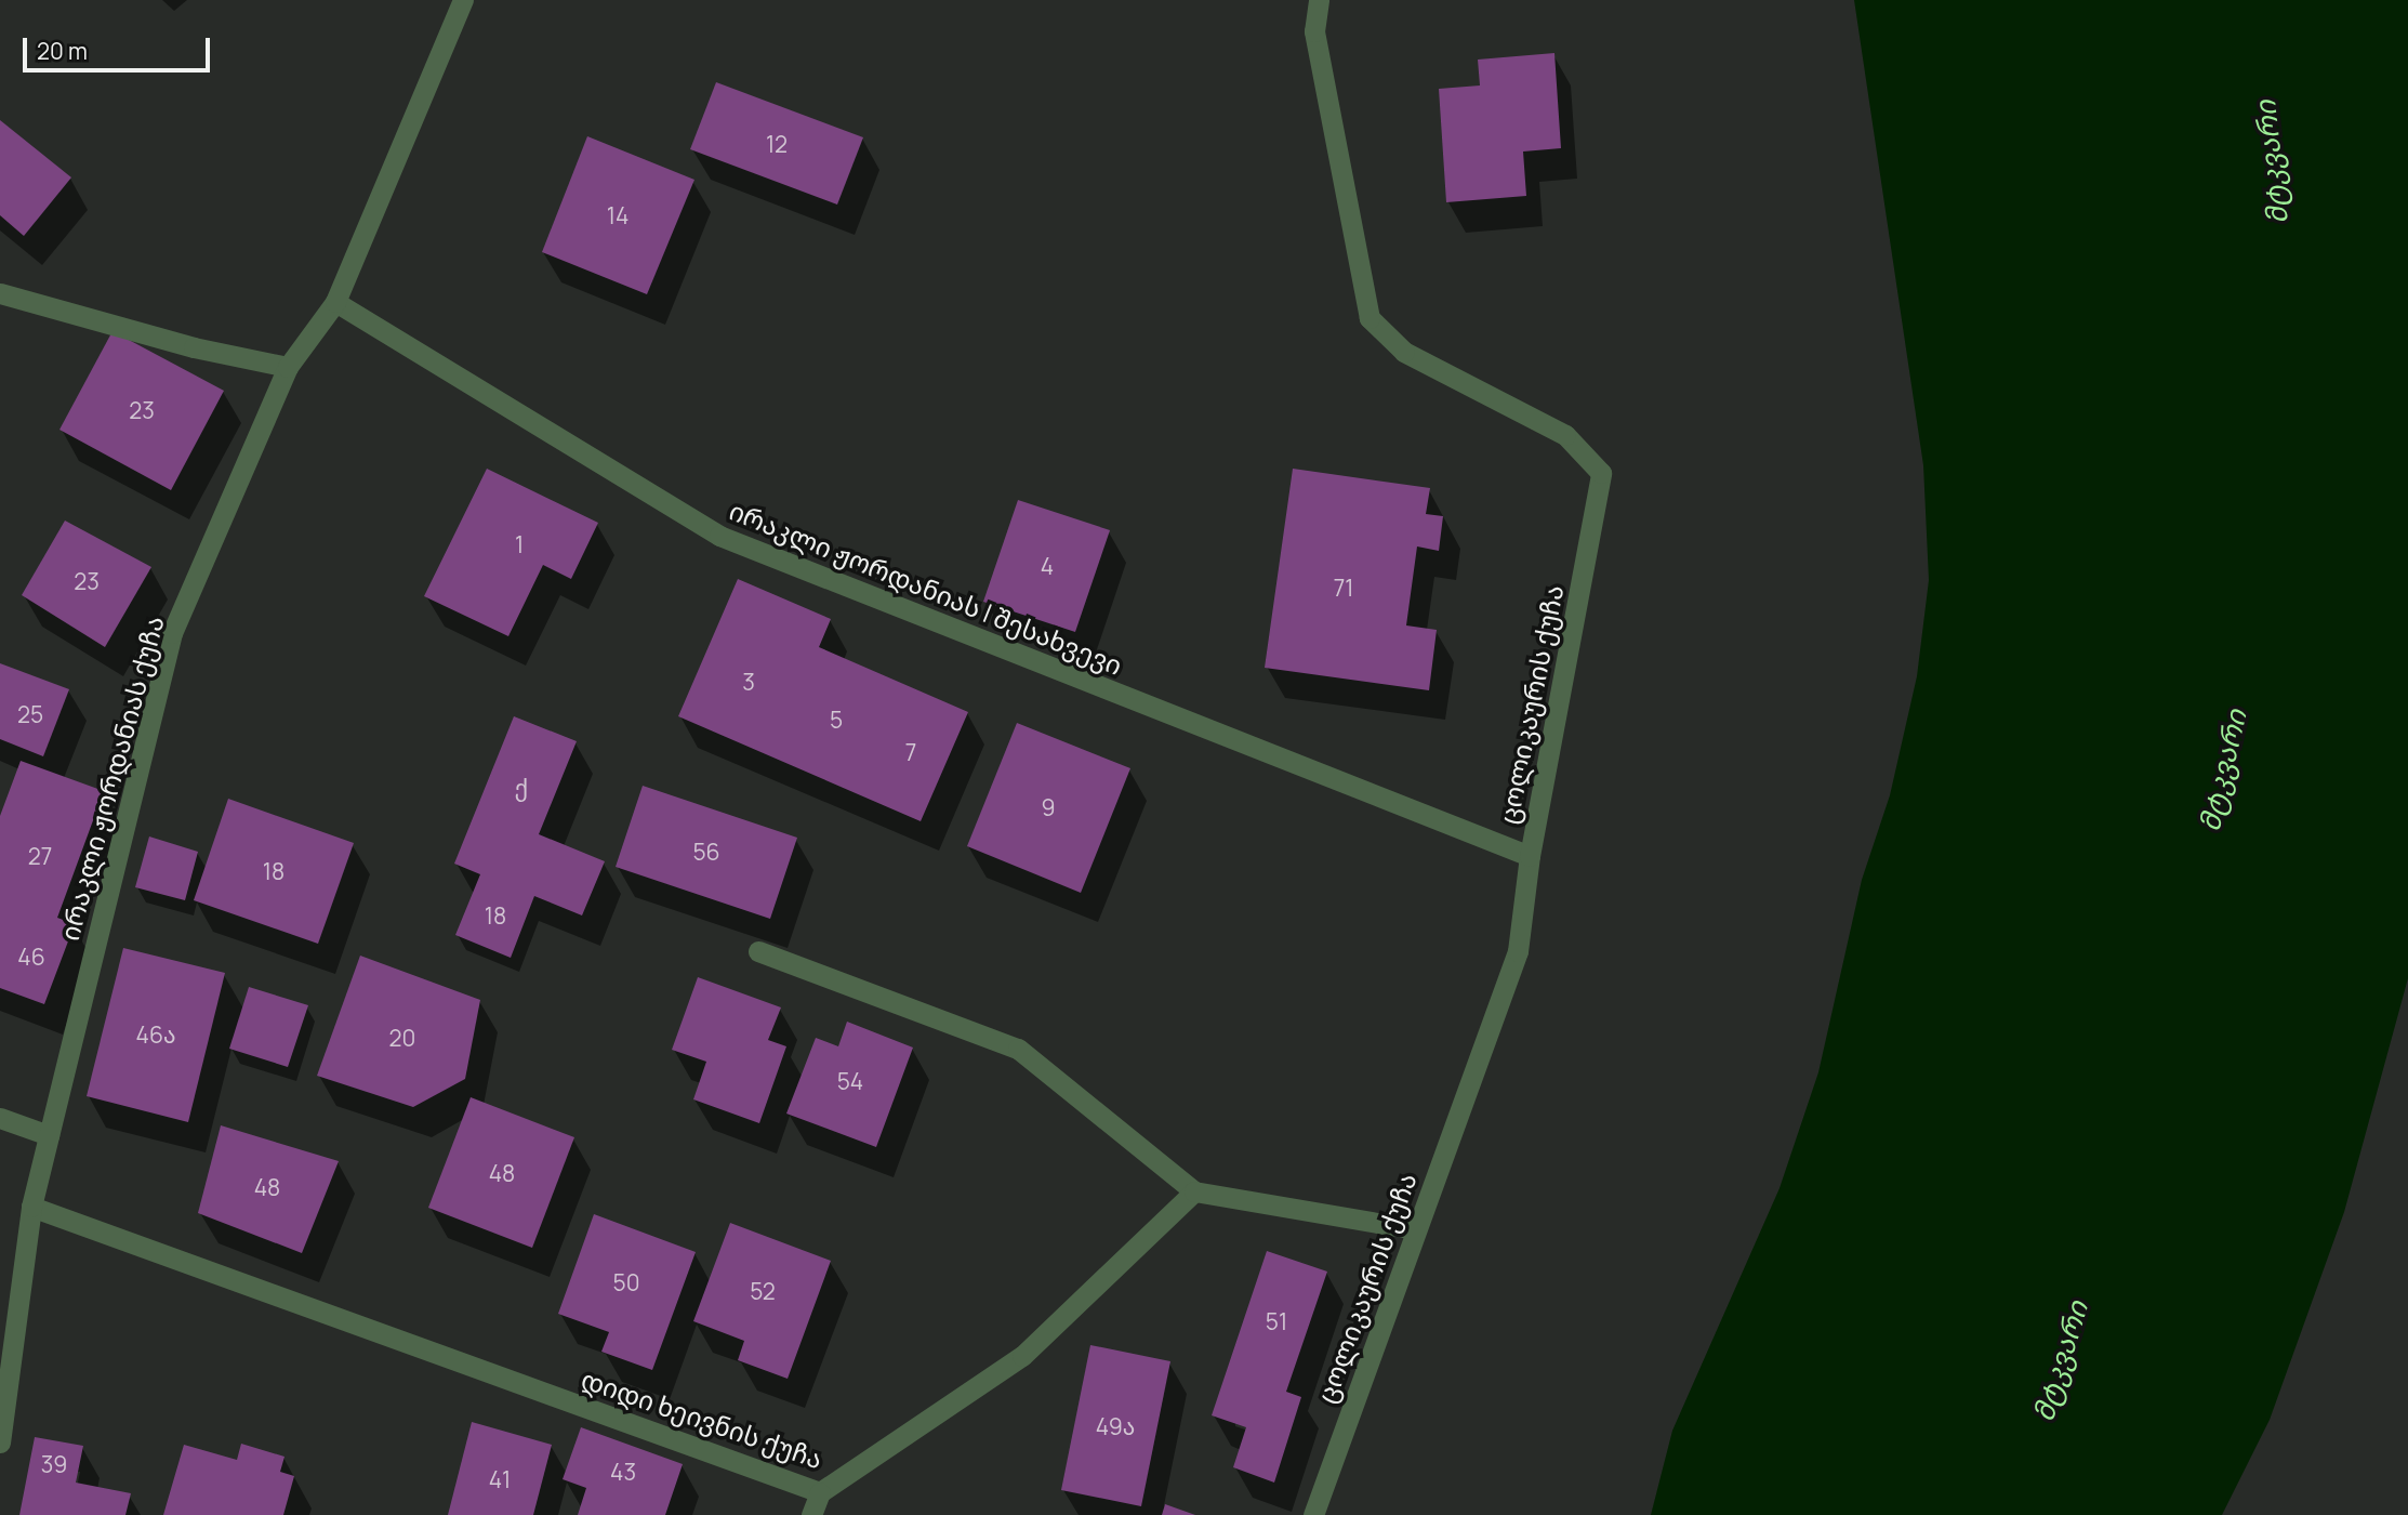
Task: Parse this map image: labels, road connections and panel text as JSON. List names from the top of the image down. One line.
{"streets":{"street":["ირაკლი ჟორდანიას I შესახვევი","ცოლიკაურის ქუჩა","ირაკლი ჟორდანიას ქუჩა","დიდი ხეივნის ქუჩა"]},"crossings":[["ირაკლი ჟორდანიას I შესახვევი","ცოლიკაურის ქუჩა"],["ირაკლი ჟორდანიას I შესახვევი","ირაკლი ჟორდანიას ქუჩა"],["ირაკლი ჟორდანიას ქუჩა","დიდი ხეივნის ქუჩა"]],"water":["მტკვარი"],"house_numbers":["12","14","23","1","4","23","71","3","25","5","7","ქ","9","56","27","18","18","46","46ა","20","54","48","48","50","52","51","49ა","39","43","41"],"scale_bar":"20 m"}
